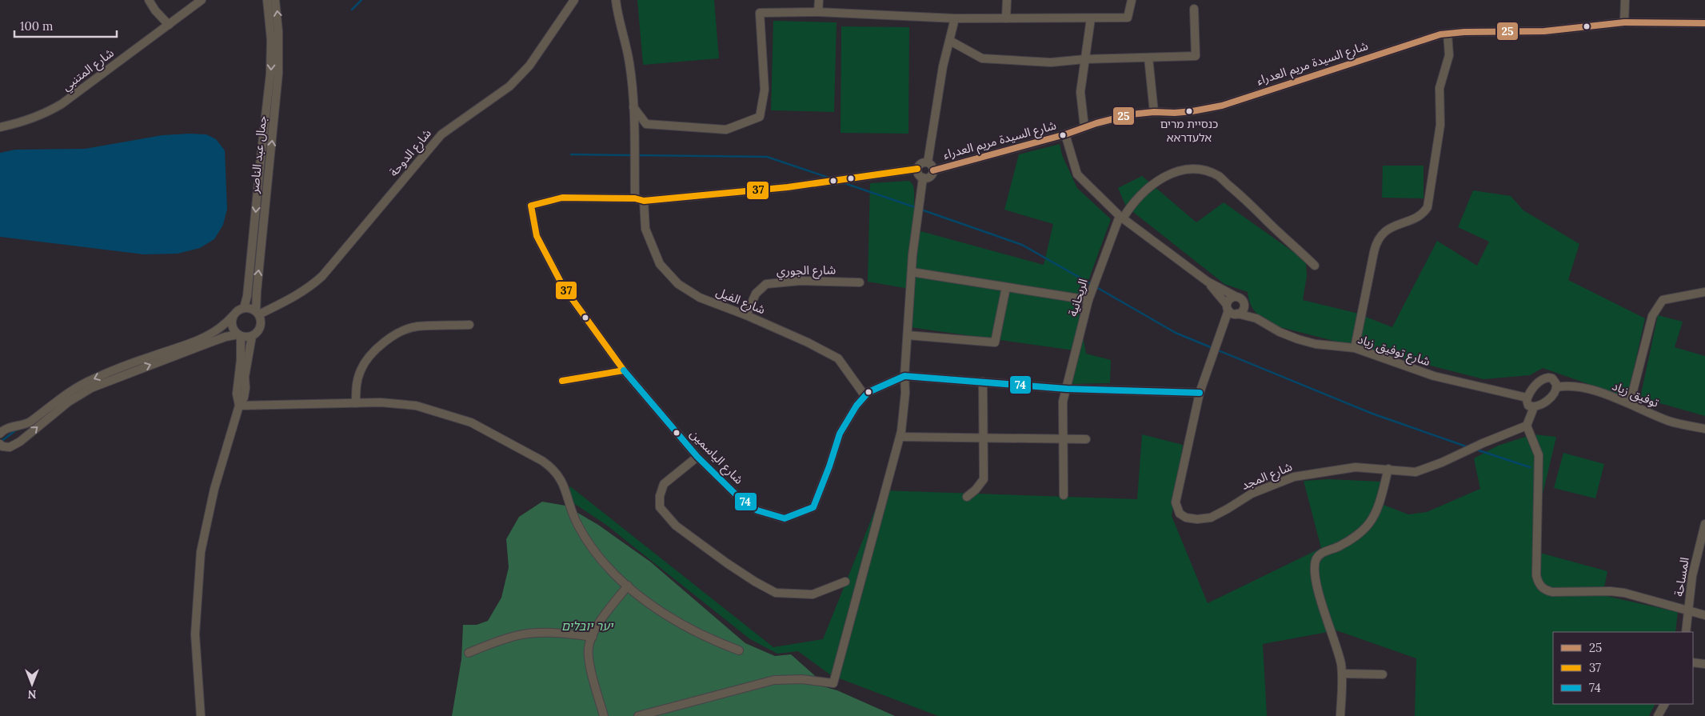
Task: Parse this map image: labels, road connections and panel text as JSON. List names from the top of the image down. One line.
{"streets":{"street":["شارع السيدة مريم العدراء","شارع المتنبي","شارع الدوحة","جمال عبد الناصر","شارع الجوري","الريحانية","شارع الفيل","شارع توفيق زياد","توفيق زياد","شارع الياسمين","شارع المجد","المساحة"]},"crossings":[["شارع الدوحة","جمال عبد الناصر"],["شارع الجوري","شارع الفيل"],["شارع الفيل","شارع الياسمين"]],"parks":["יער יובלים"],"places":["כנסיית מרים אלעדראא"],"lines":["transit line 25","transit line 37","transit line 74"],"legend":["25","37","74"],"scale_bar":"100 m","north":"bottom"}
